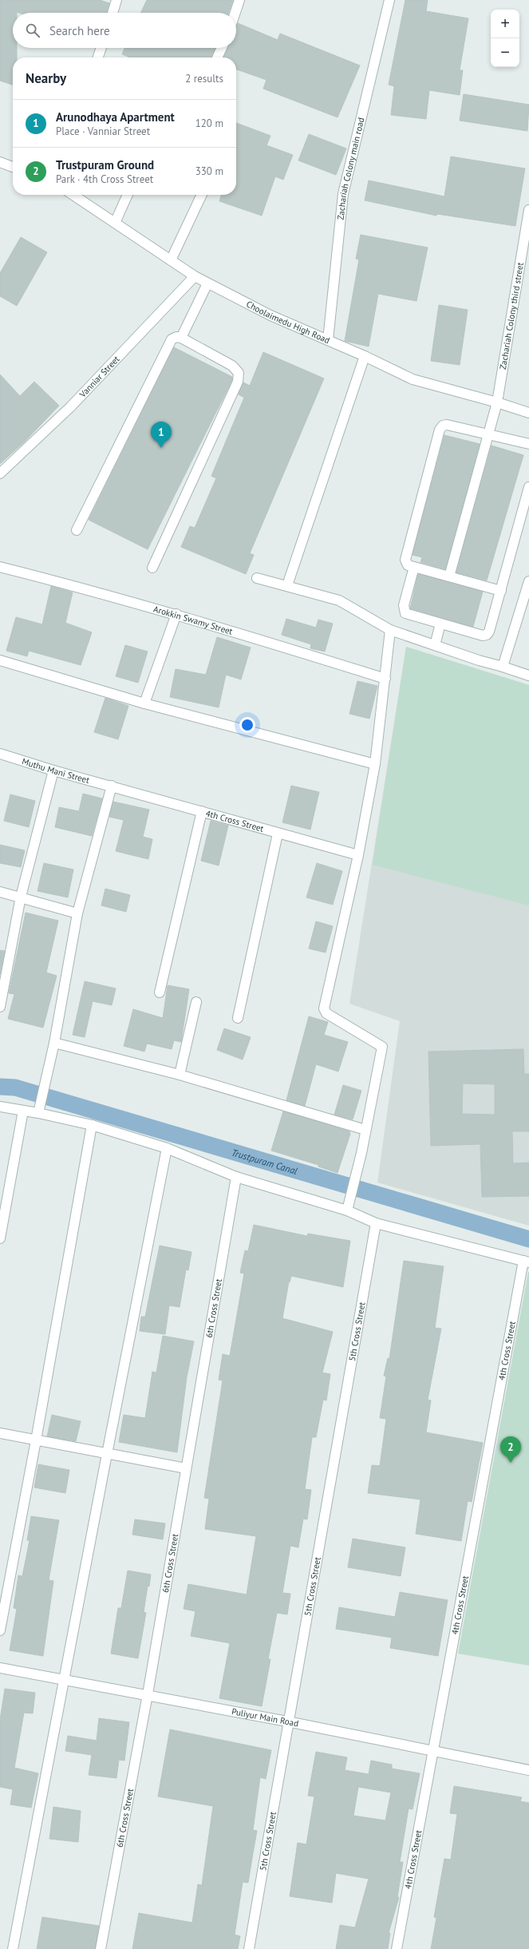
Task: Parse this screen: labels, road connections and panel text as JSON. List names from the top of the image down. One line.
{"streets":{"street":["Zachariah Colony main road","Zachariah Colony third street","Choolaimedu High Road","Vanniar Street","Arokkin Swamy Street","Muthu Mani Street","4th Cross Street","6th Cross Street","5th Cross Street","Puliyur Main Road"]},"crossings":[["Zachariah Colony main road","Choolaimedu High Road"],["Zachariah Colony third street","Choolaimedu High Road"],["Choolaimedu High Road","Vanniar Street"],["Muthu Mani Street","4th Cross Street"],["4th Cross Street","Puliyur Main Road"],["6th Cross Street","Puliyur Main Road"],["5th Cross Street","Puliyur Main Road"]],"water":["Trustpuram Canal"],"page":{"map_buttons":["+","−"],"search":"Search here","heading":["Nearby","2 results"],"list":[{"mark":"1","name":"Arunodhaya Apartment","note":"Place · Vanniar Street","value":"120 m"},{"mark":"2","name":"Trustpuram Ground","note":"Park · 4th Cross Street","value":"330 m"}],"pins":["1","2"]}}
